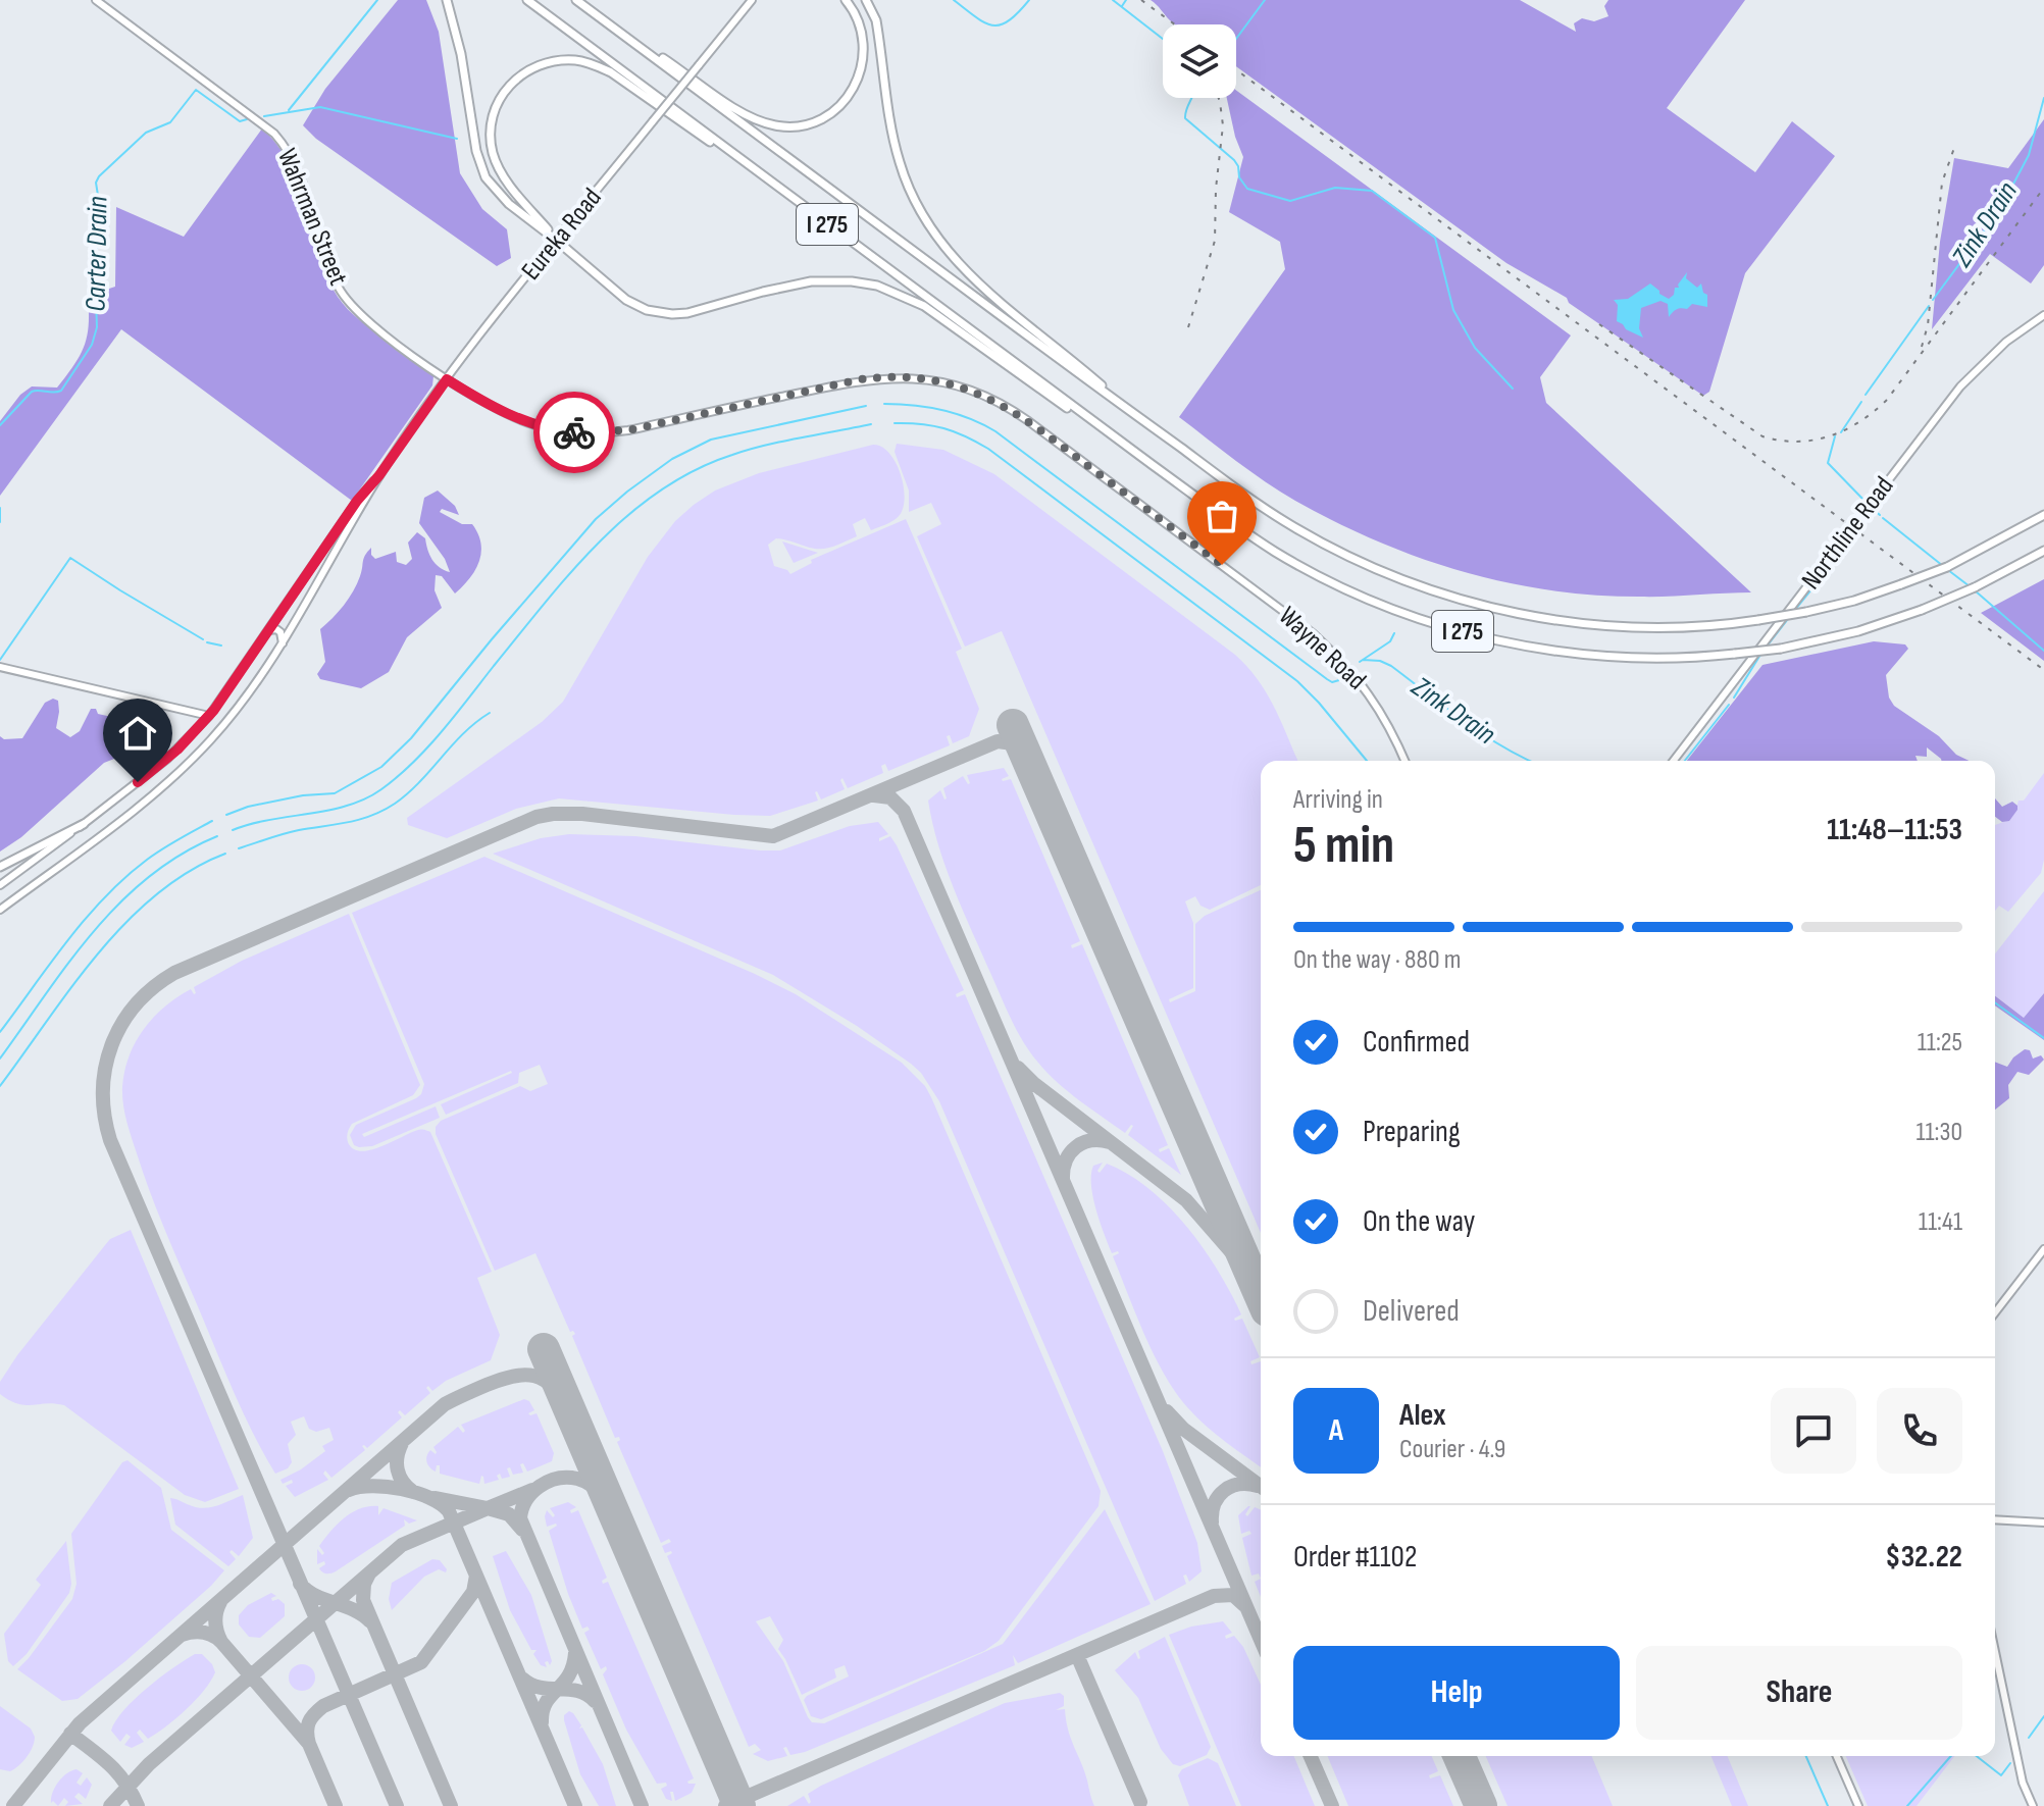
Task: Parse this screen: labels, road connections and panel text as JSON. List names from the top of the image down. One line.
{"streets":{"highway":["I 275"],"main road":["Wahrman Street","Eureka Road","Northline Road","Wayne Road"]},"crossings":[["Wahrman Street","Eureka Road"],["Wahrman Street","Wayne Road"],["Eureka Road","Wayne Road"]],"water":["Zink Drain","Carter Drain"],"page":{"heading":["5 min","Arriving in","11:48–11:53"],"panel":["Alex","Courier · 4.9","Order #1102","$32.22"],"bar":"On the way · 880 m","list":[["Confirmed","11:25"],["Preparing","11:30"],["On the way","11:41"],"Delivered"],"round":"A","buttons":["Help","Share"]}}
